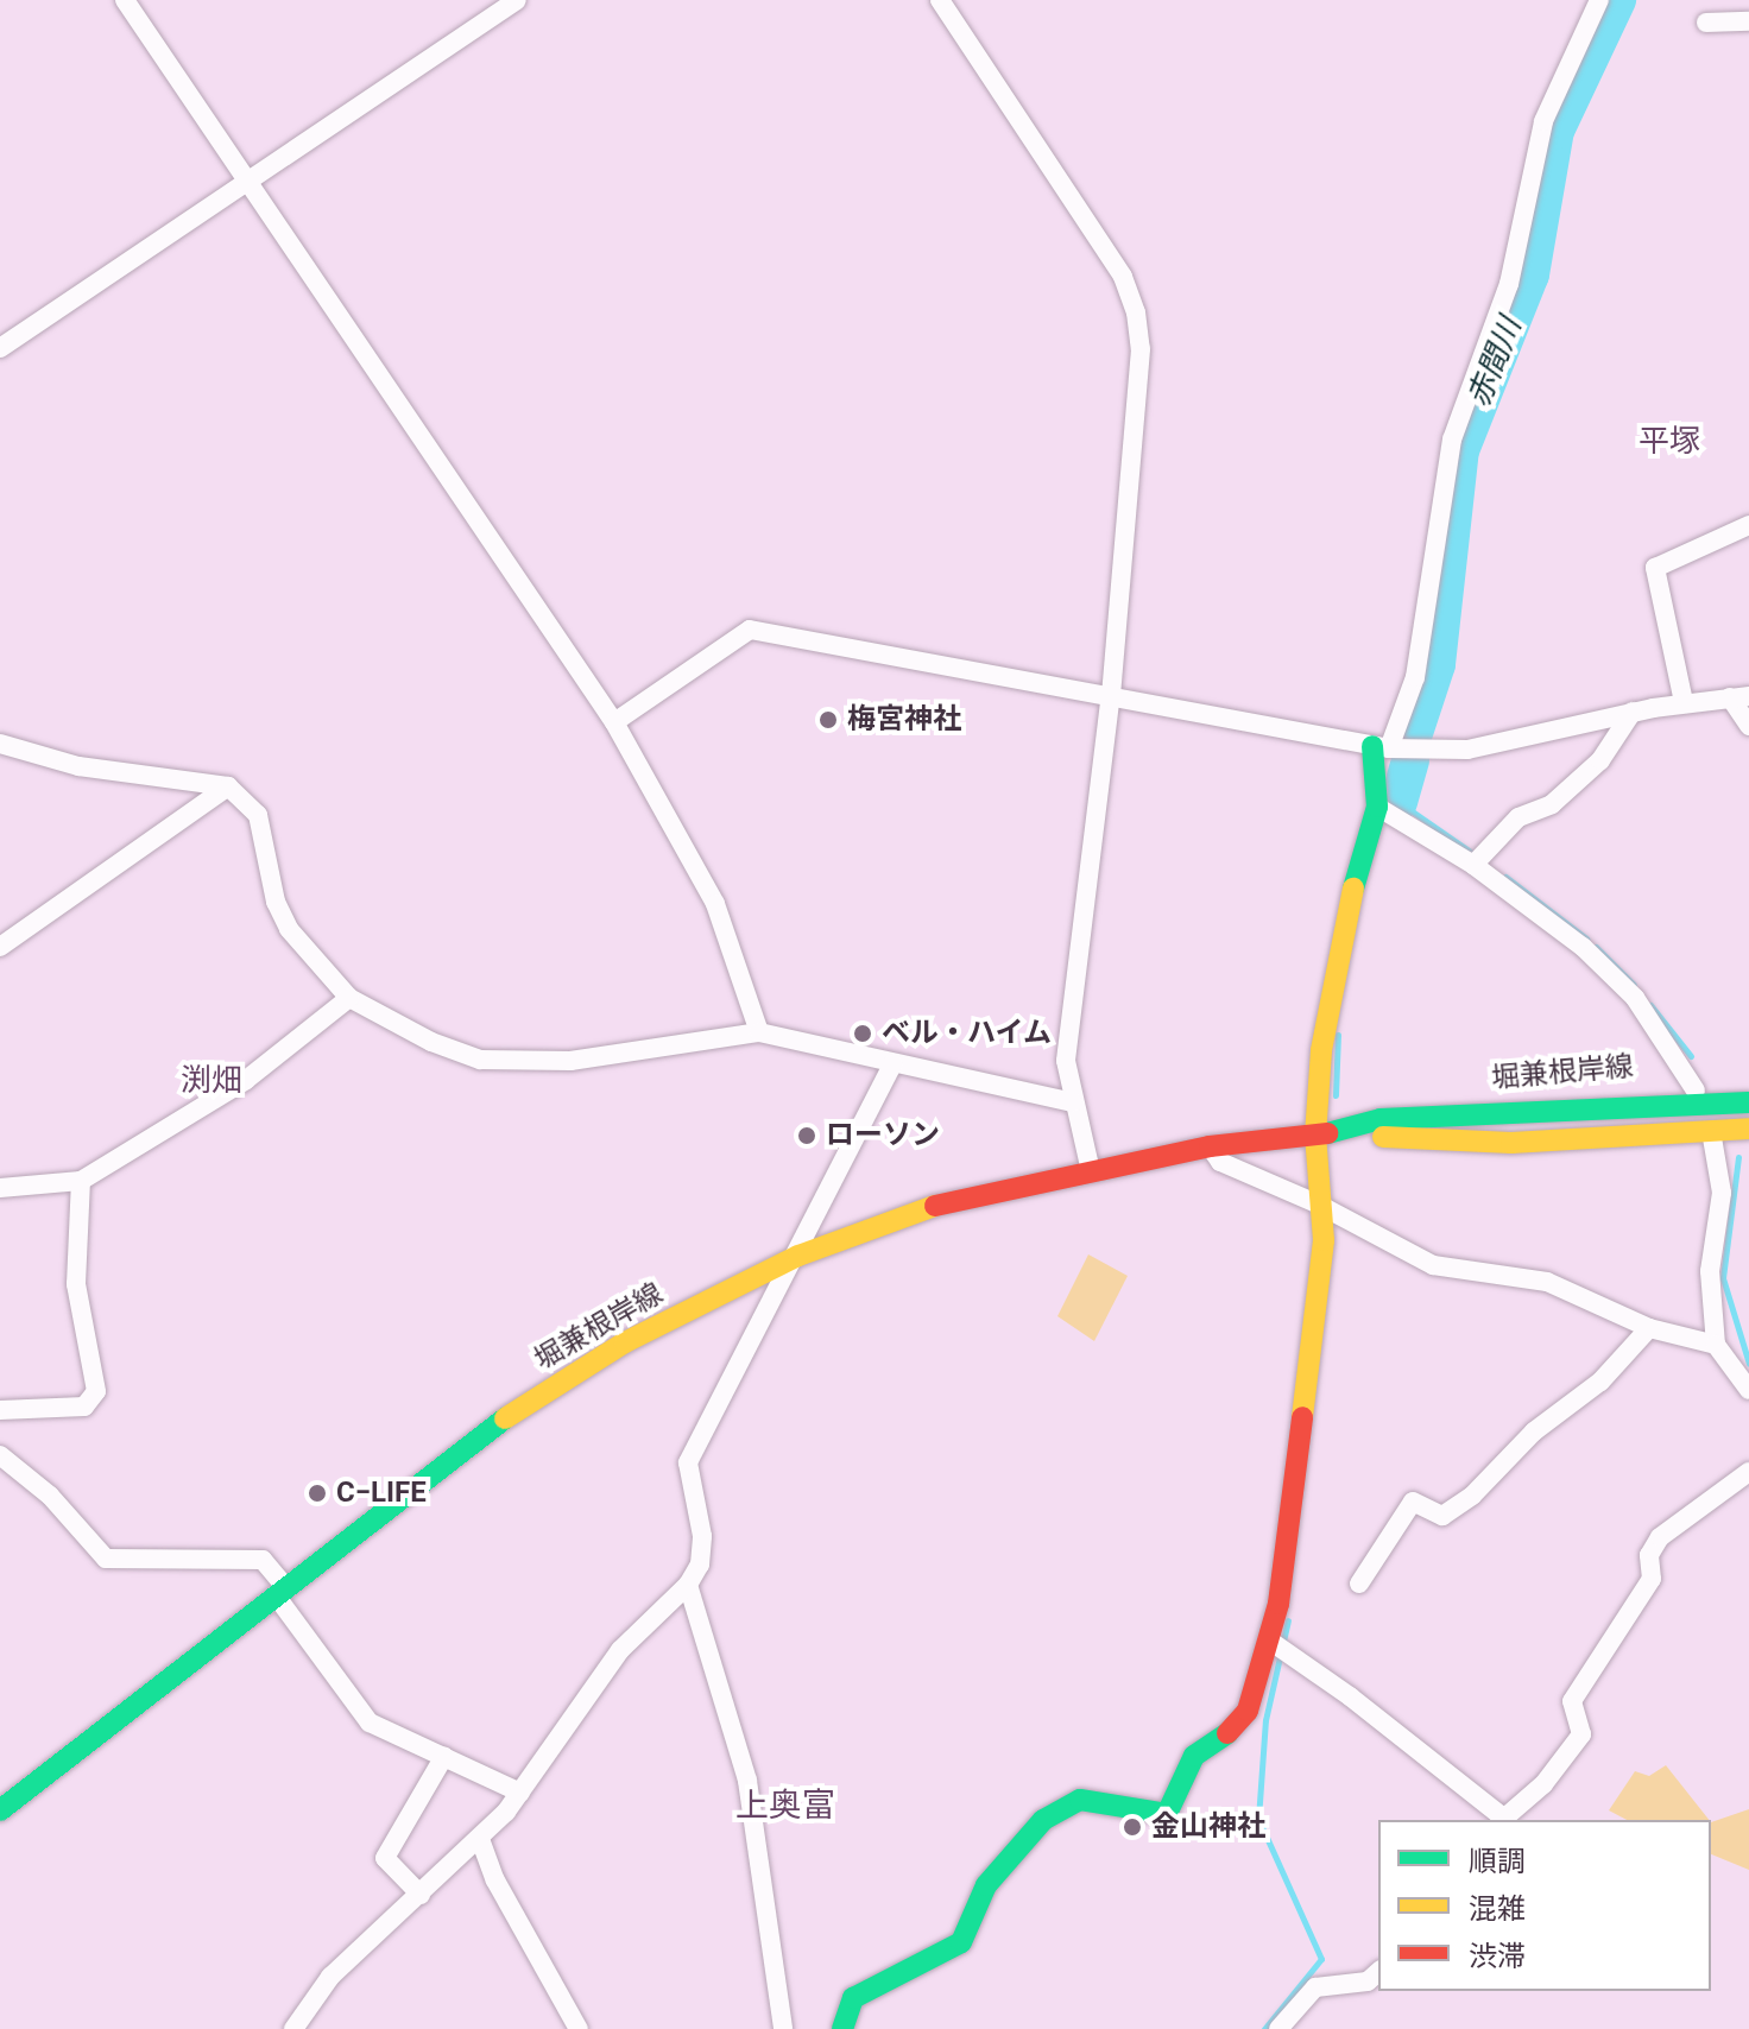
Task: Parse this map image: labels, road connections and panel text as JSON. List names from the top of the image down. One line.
{"streets":{"main road":["堀兼根岸線"]},"districts":["平塚","渕畑","上奥富"],"water":["赤間川"],"places":["梅宮神社","ベル・ハイム","ローソン","C−LIFE","金山神社"],"legend":["順調","混雑","渋滞"]}
